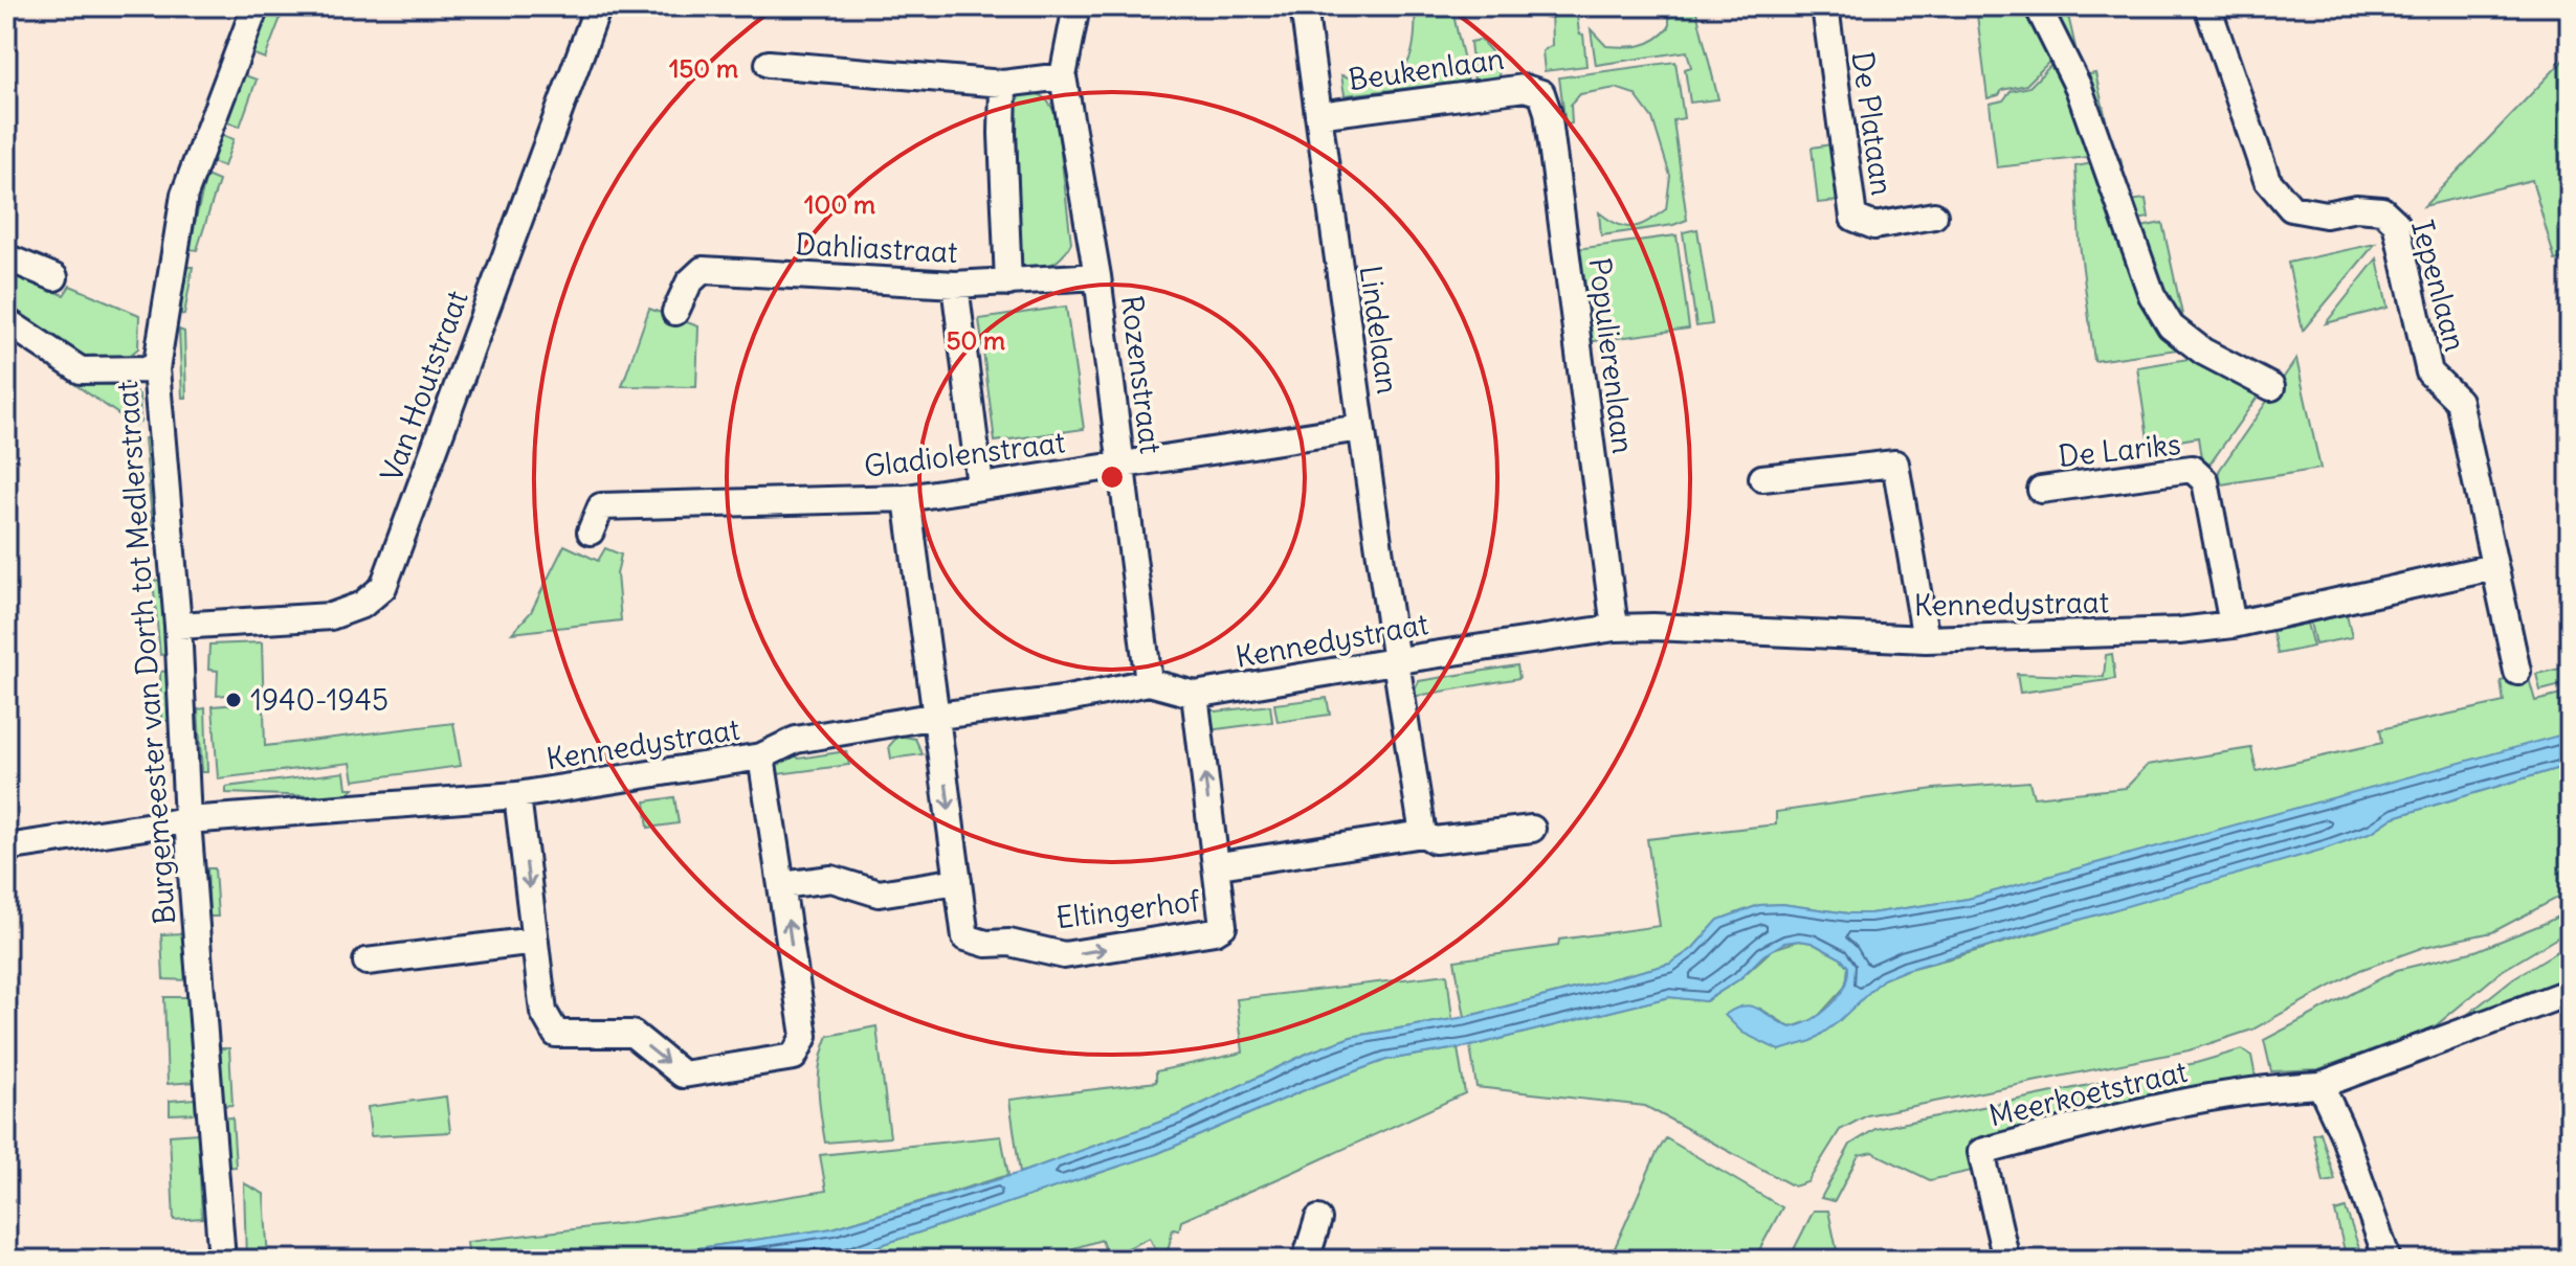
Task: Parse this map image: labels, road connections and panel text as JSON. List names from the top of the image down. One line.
{"streets":{"street":["Beukenlaan","De Plataan","Dahliastraat","Iepenlaan","Lindelaan","Populierenlaan","Rozenstraat","Van Houtstraat","De Lariks","Gladiolenstraat","Kennedystraat","Burgemeester van Dorth tot Medlerstraat","Eltingerhof","Meerkoetstraat"]},"crossings":[["Beukenlaan","Lindelaan"],["Beukenlaan","Populierenlaan"],["Dahliastraat","Rozenstraat"],["Iepenlaan","Kennedystraat"],["Lindelaan","Gladiolenstraat"],["Lindelaan","Kennedystraat"],["Populierenlaan","Kennedystraat"],["Rozenstraat","Gladiolenstraat"],["Rozenstraat","Kennedystraat"],["Van Houtstraat","Burgemeester van Dorth tot Medlerstraat"],["De Lariks","Kennedystraat"],["Gladiolenstraat","Eltingerhof"],["Kennedystraat","Burgemeester van Dorth tot Medlerstraat"],["Kennedystraat","Eltingerhof"]],"places":["1940-1945"],"rings":["150 m","100 m","50 m"]}
